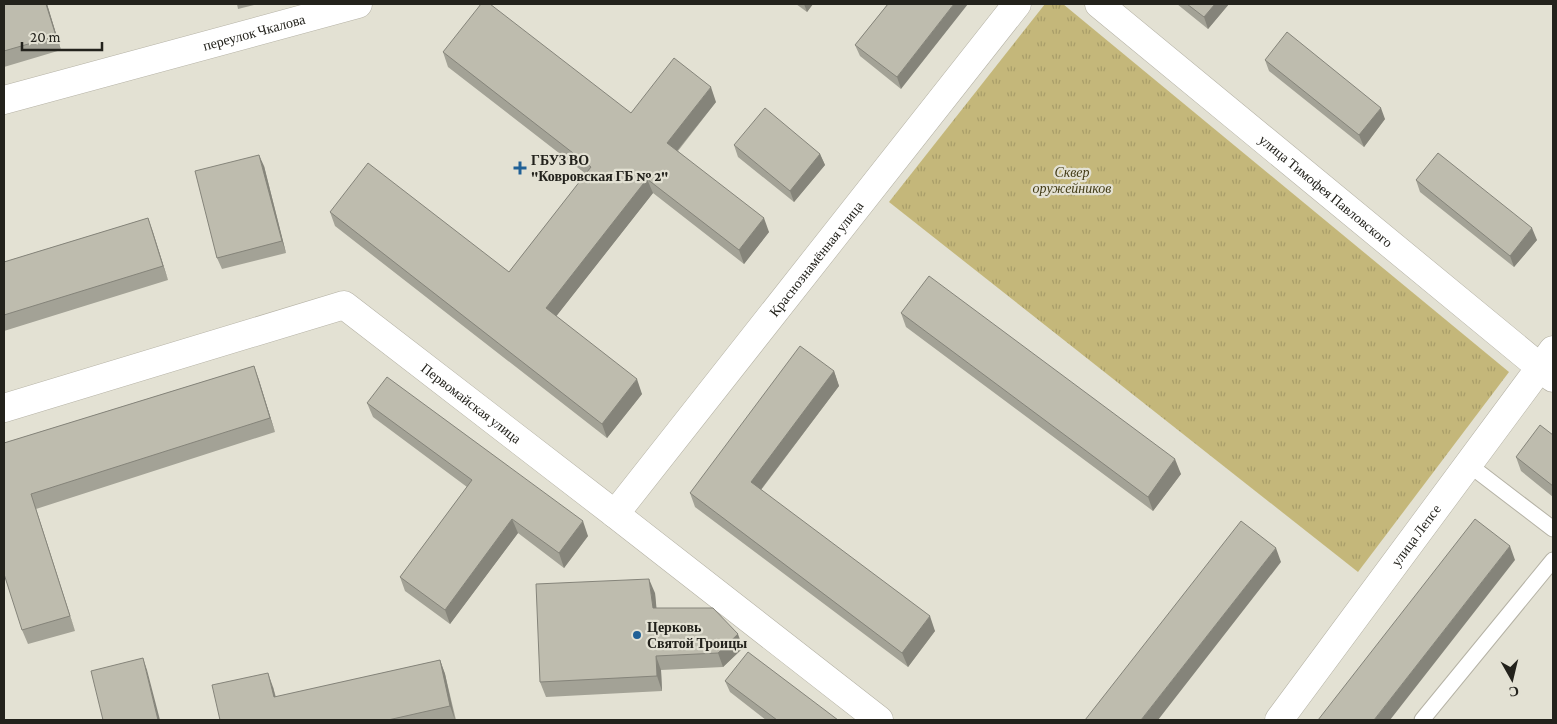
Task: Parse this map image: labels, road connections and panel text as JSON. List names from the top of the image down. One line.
{"streets":{"street":["переулок Чкалова","улица Тимофея Павловского","Краснознамённая улица","Первомайская улица","улица Лепсе"]},"crossings":[["улица Тимофея Павловского","улица Лепсе"],["Краснознамённая улица","Первомайская улица"]],"parks":["Сквер оружейников"],"places":{"health":["ГБУЗ ВО \"Ковровская ГБ № 2\""],"other":["Церковь Святой Троицы"]},"scale_bar":"20 m","north":"bottom"}
